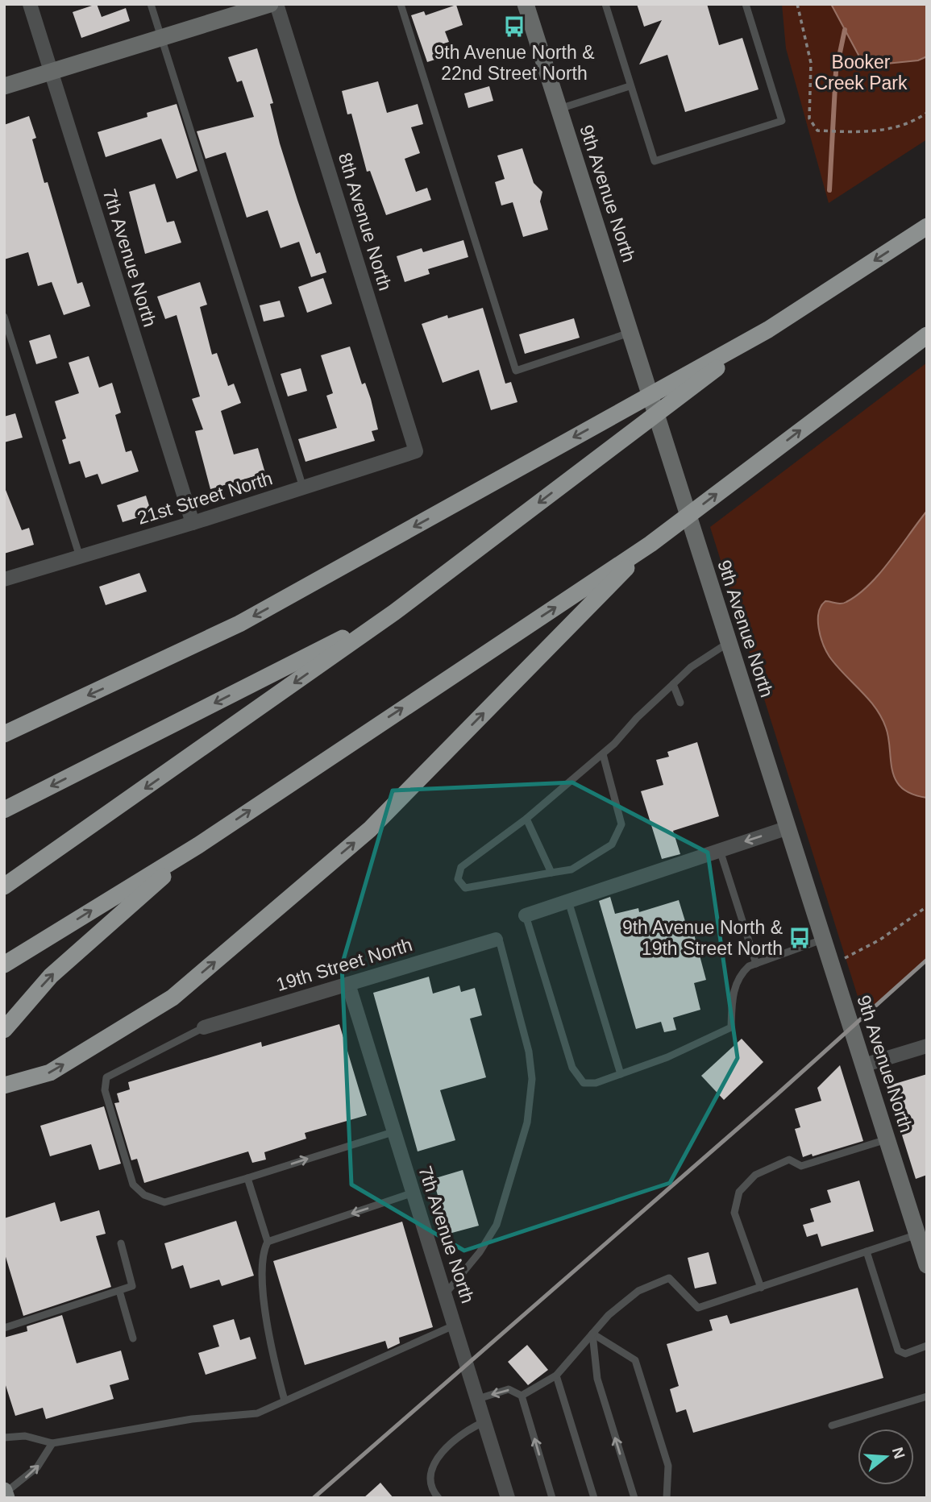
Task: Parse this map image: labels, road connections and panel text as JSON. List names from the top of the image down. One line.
{"streets":{"street":["9th Avenue North","8th Avenue North","7th Avenue North","21st Street North","19th Street North"]},"crossings":[["8th Avenue North","21st Street North"],["7th Avenue North","21st Street North"],["7th Avenue North","19th Street North"]],"parks":["Booker Creek Park"],"places":{"bus stop":["9th Avenue North & 22nd Street North","9th Avenue North & 19th Street North"]},"north":"right"}
